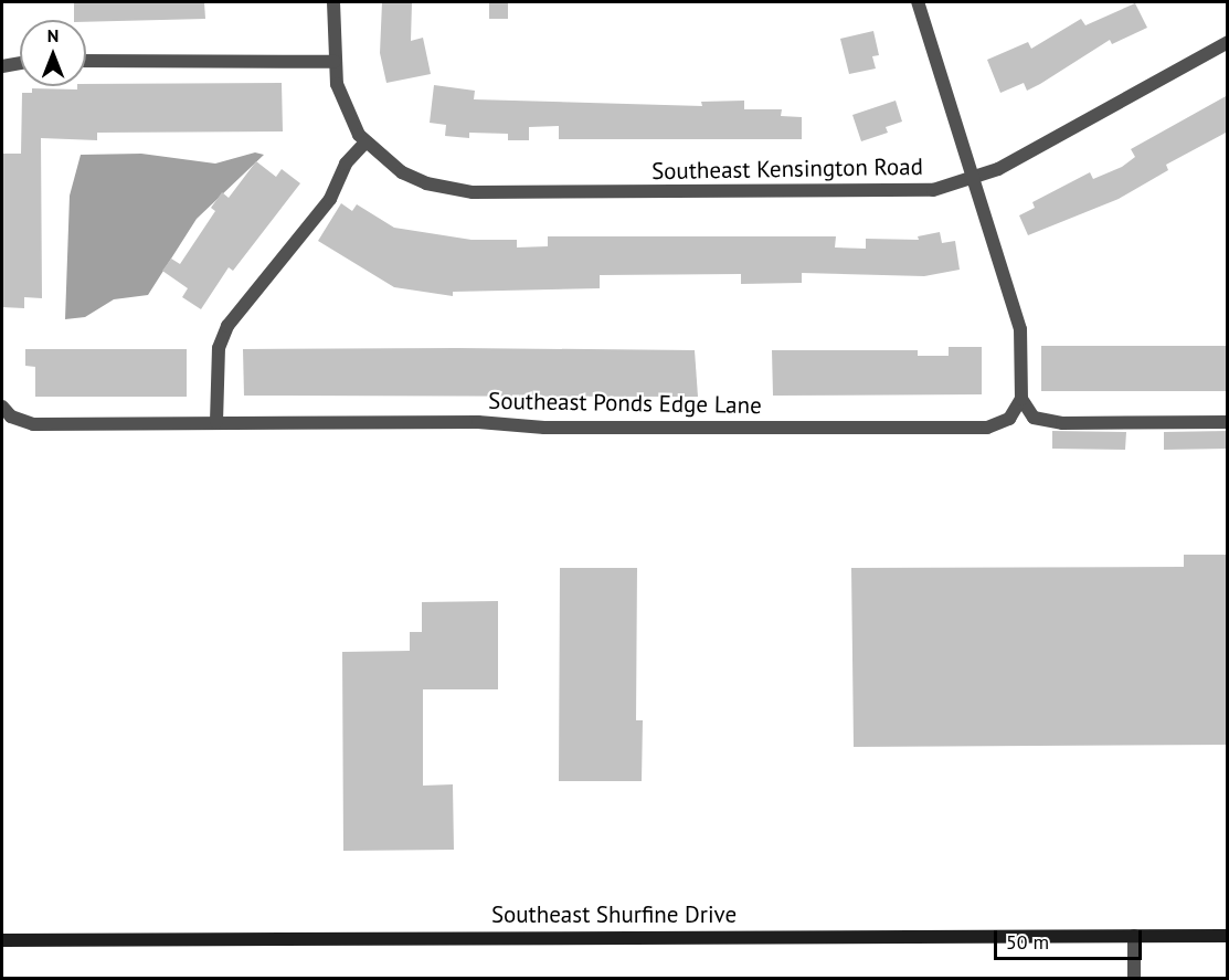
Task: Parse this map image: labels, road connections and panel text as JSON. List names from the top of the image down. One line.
{"streets":{"street":["Southeast Kensington Road","Southeast Ponds Edge Lane","Southeast Shurfine Drive"]},"scale_bar":"50 m","north":"top"}
